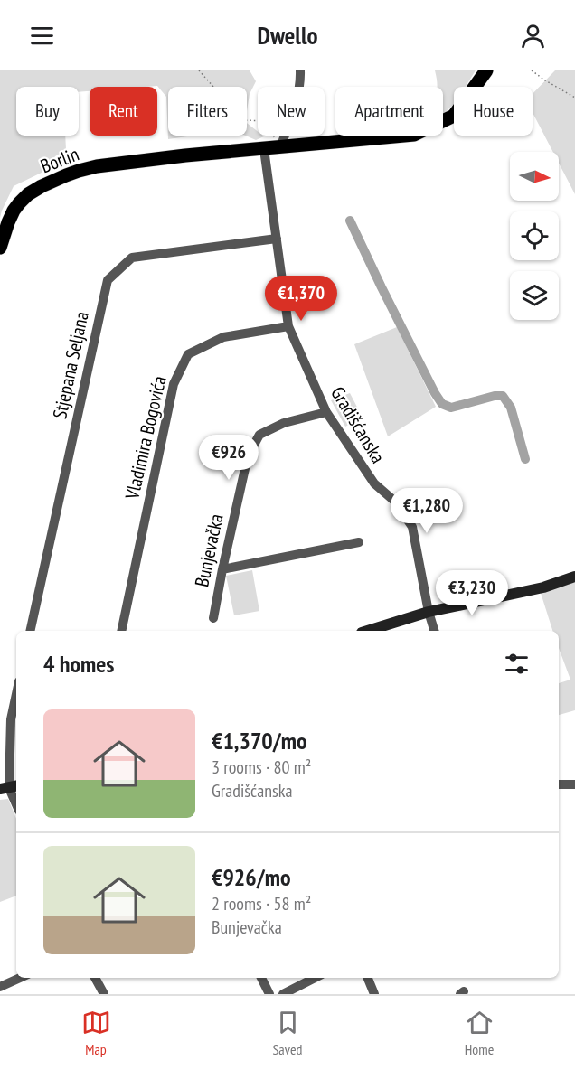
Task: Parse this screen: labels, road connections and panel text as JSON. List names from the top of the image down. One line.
{"streets":{"main road":["Borlin"],"street":["Stjepana Seljana","Gradišćanska","Vladimira Bogovića","Bunjevačka"]},"crossings":[["Borlin","Gradišćanska"],["Stjepana Seljana","Gradišćanska"],["Gradišćanska","Vladimira Bogovića"],["Gradišćanska","Bunjevačka"]],"north":"right","page":{"header":"Dwello","chip":["Buy","Rent","Filters","New","Apartment","House"],"price":["€1,370","€926","€1,280","€3,230"],"heading":"4 homes","list":[{"name":"€1,370/mo","note":"3 rooms · 80 m² · Gradišćanska"},{"name":"€926/mo","note":"2 rooms · 58 m² · Bunjevačka"}],"tabs":["Map","Saved","Home"]}}
